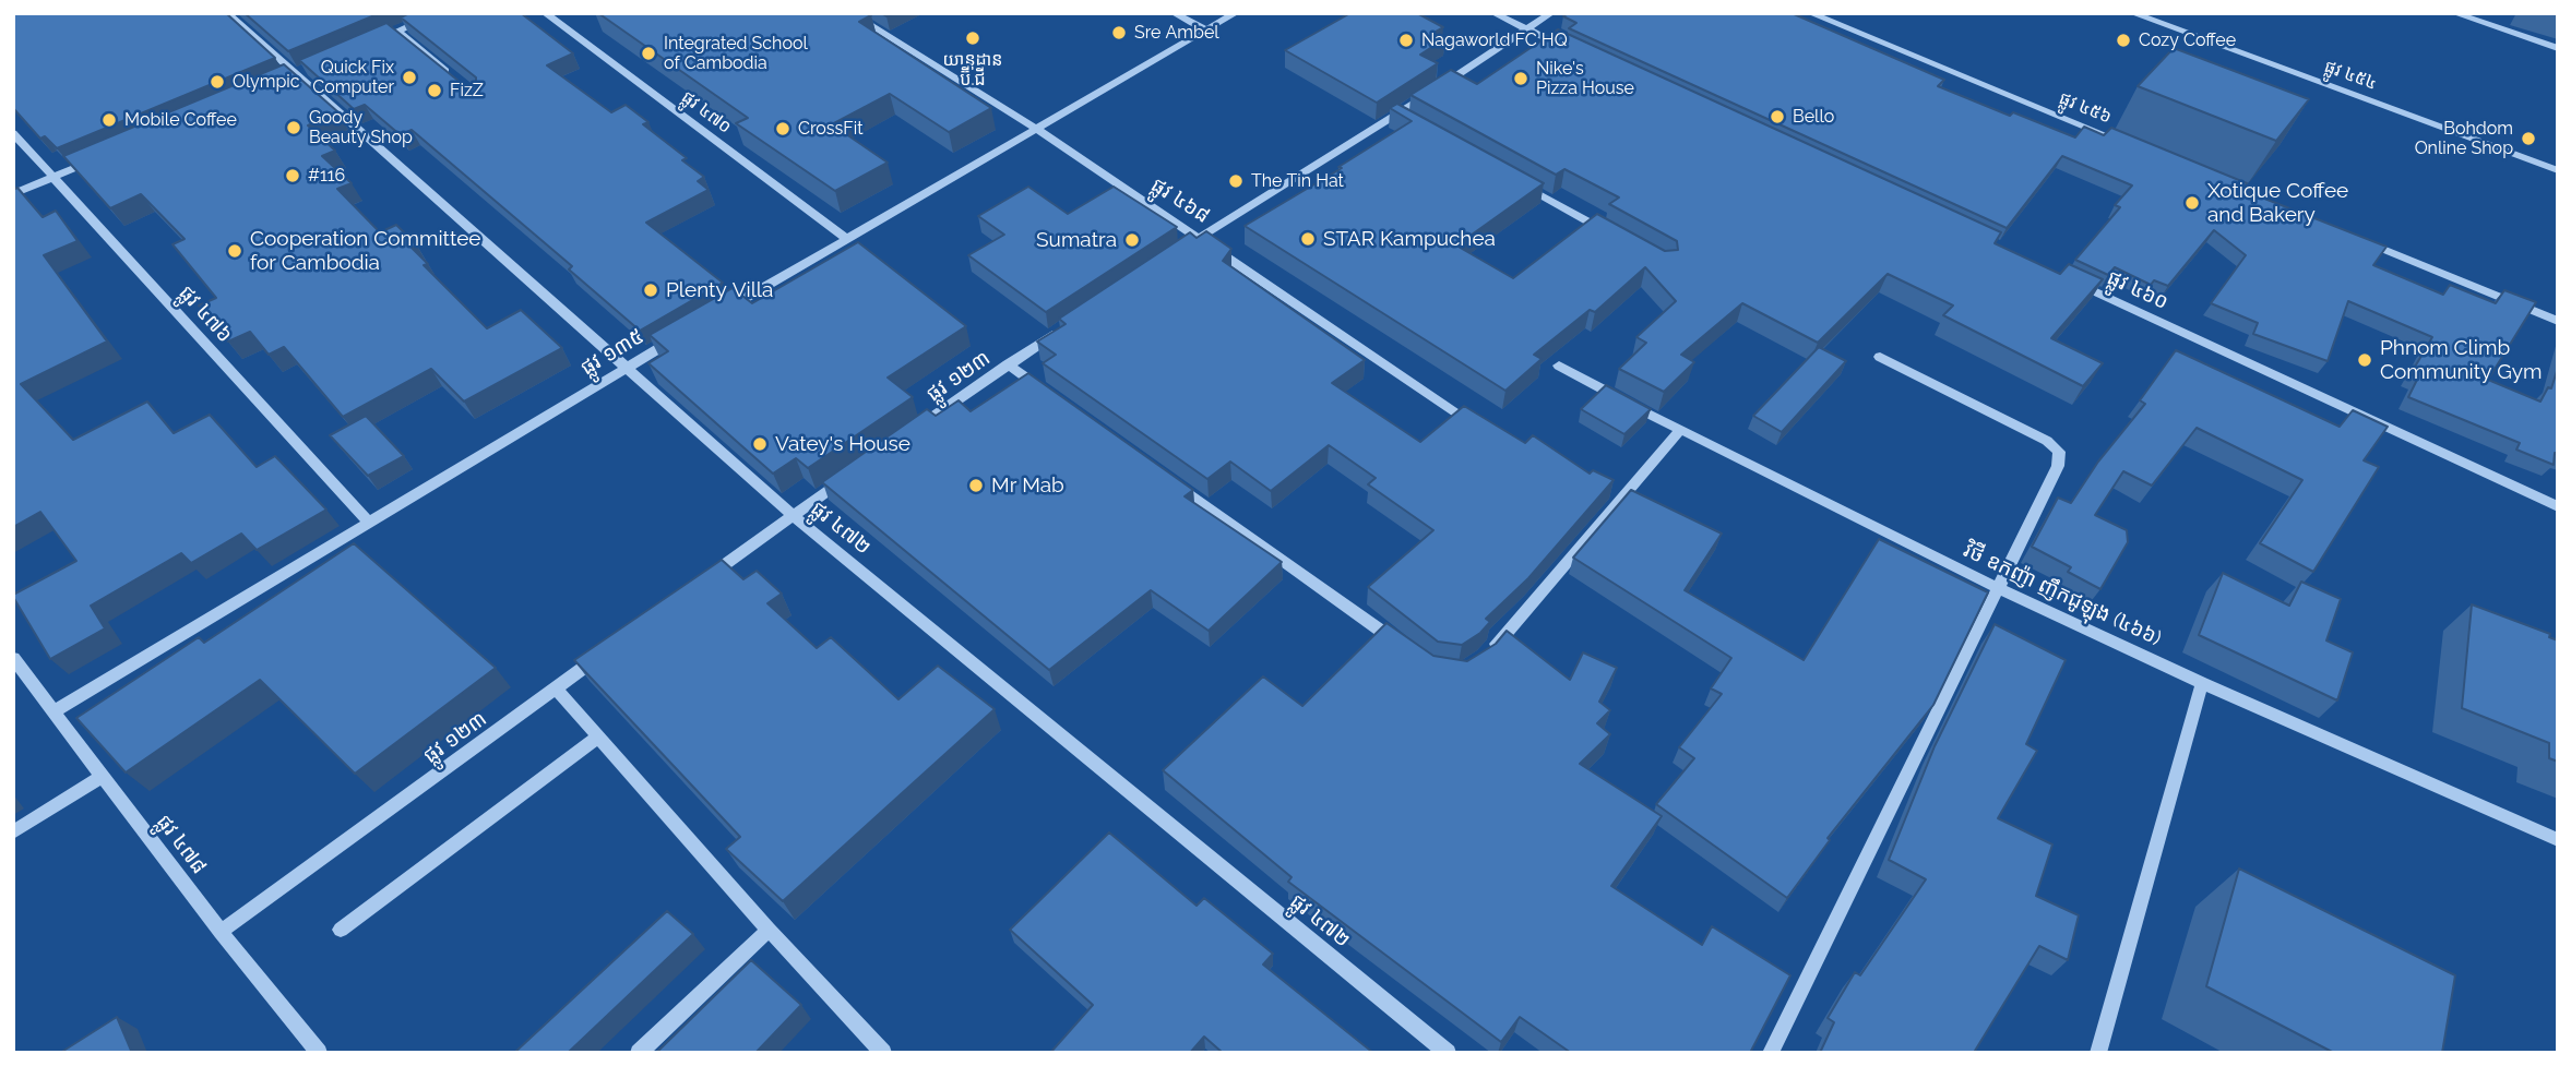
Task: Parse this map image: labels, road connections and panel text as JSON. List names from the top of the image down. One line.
{"streets":{"street":["ផ្លូវ ៤៥៤","ផ្លូវ ៤៥៦","ផ្លូវ ៤៧០","ផ្លូវ ៤៦៨","ផ្លូវ ៤៦០","ផ្លូវ ៤៧៦","ផ្លូវ ១៣៥","ផ្លូវ ១២៣","ផ្លូវ ៤៧២","វិថី ឧកញ៉ា ញឹកជូឡុង (៤៦៦)","ផ្លូវ ៤៧៨"]},"crossings":[["ផ្លូវ ៤៧៦","ផ្លូវ ១៣៥"],["ផ្លូវ ១៣៥","ផ្លូវ ៤៧២"],["ផ្លូវ ១៣៥","ផ្លូវ ៤៧៨"],["ផ្លូវ ១២៣","ផ្លូវ ៤៧៨"]],"places":["Sre Ambel","យាន្ដដ្ឋាន ប៊ី.ជី","Nagaworld FC HQ","Cozy Coffee","Integrated School of Cambodia","Quick Fix Computer","Nike's Pizza House","Olympic","FizZ","Bello","Mobile Coffee","Goody Beauty Shop","CrossFit","Bohdom Online Shop","#116","The Tin Hat","Xotique Coffee and Bakery","STAR Kampuchea","Sumatra","Cooperation Committee for Cambodia","Plenty Villa","Phnom Climb Community Gym","Vatey's House","Mr Mab"]}
